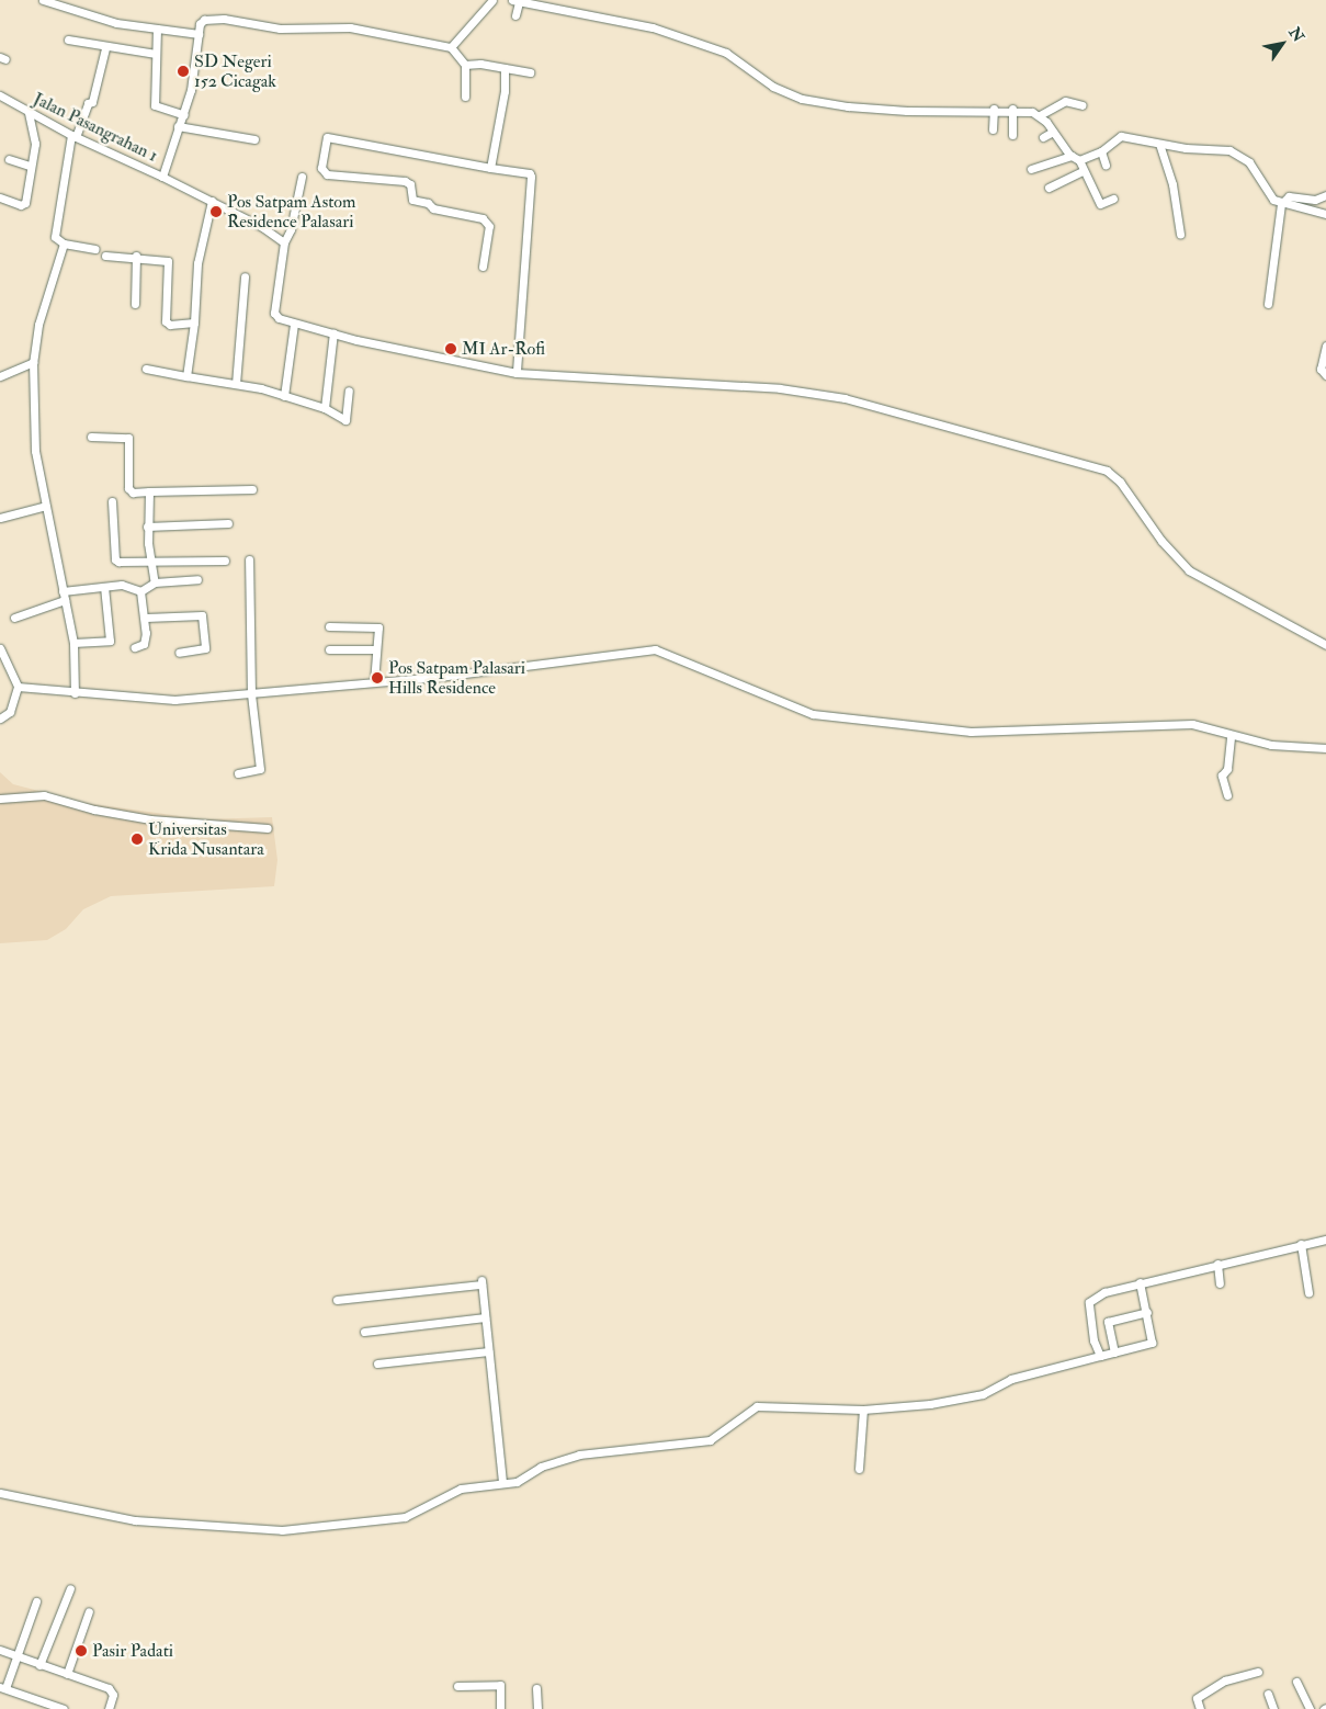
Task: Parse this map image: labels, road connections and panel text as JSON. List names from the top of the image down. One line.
{"streets":{"street":["Jalan Pasangrahan 1"]},"places":["SD Negeri 152 Cicagak","Pos Satpam Astom Residence Palasari","MI Ar-Rofi","Pos Satpam Palasari Hills Residence","Universitas Krida Nusantara","Pasir Padati"],"north":"top right"}
